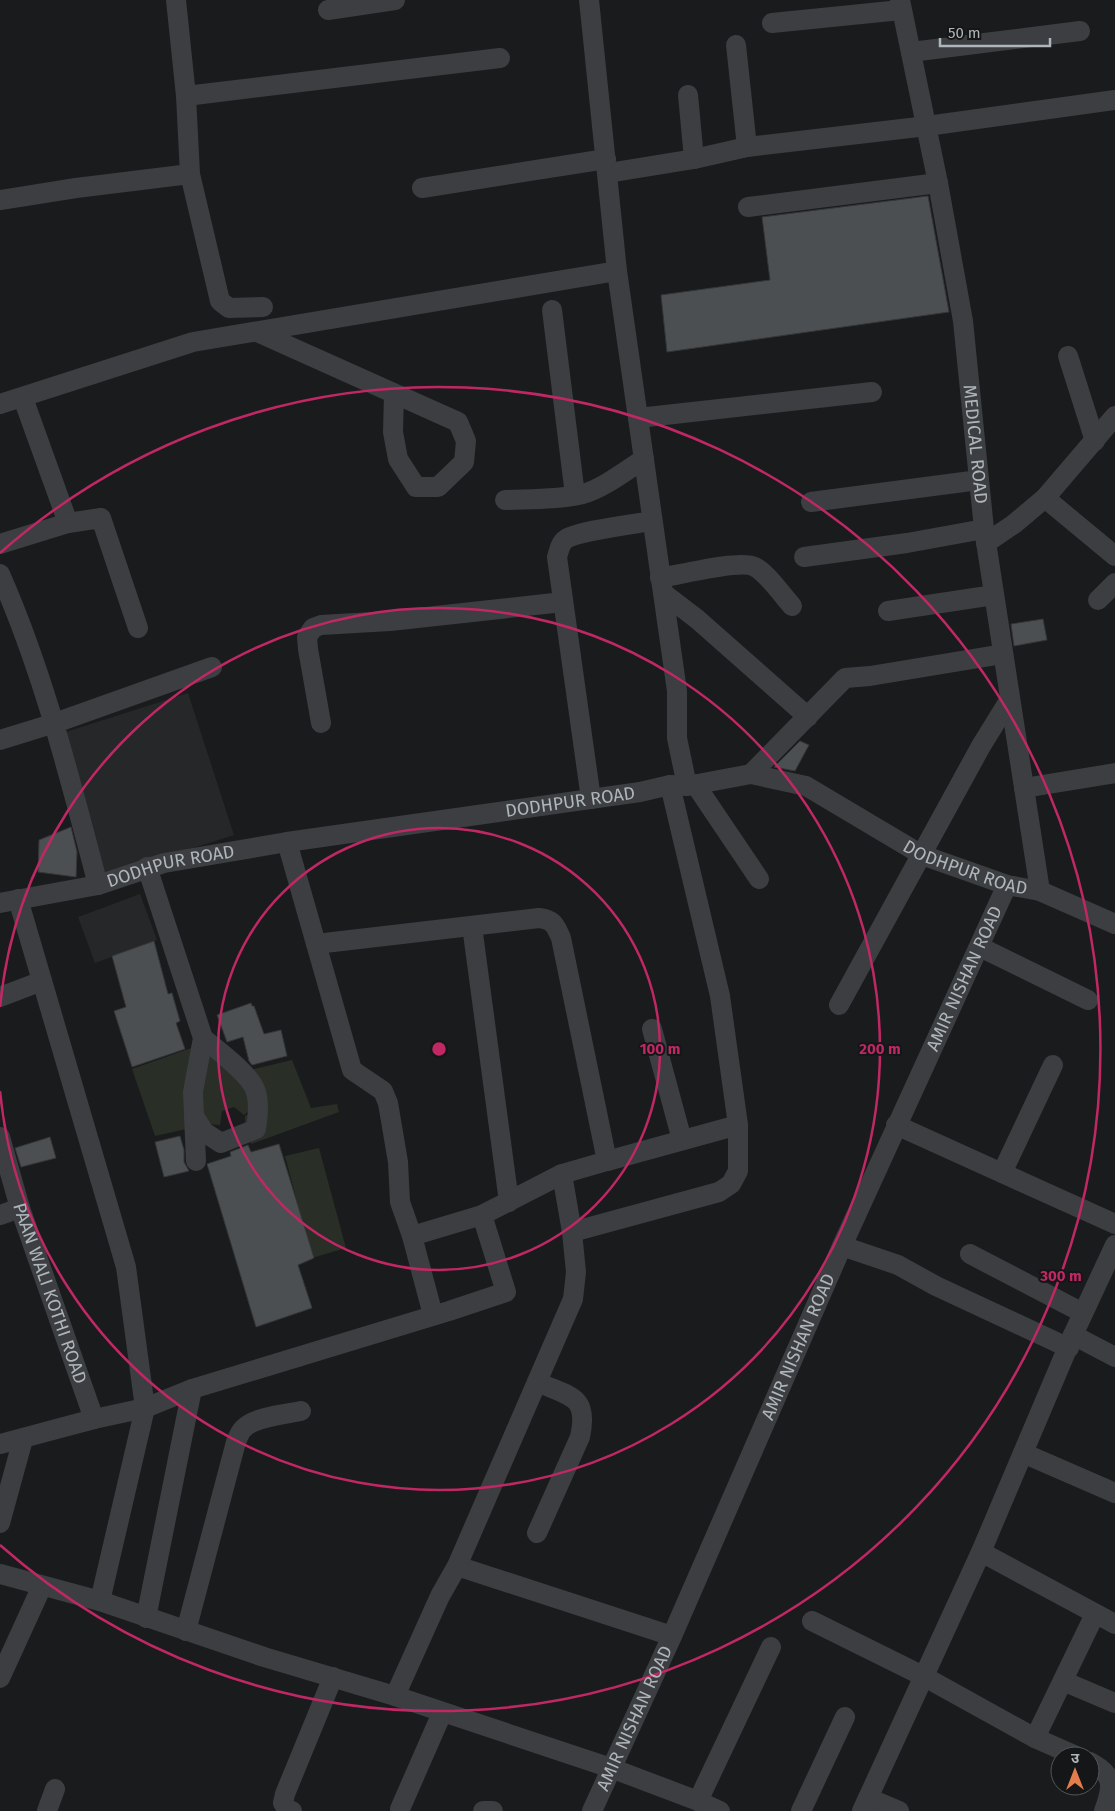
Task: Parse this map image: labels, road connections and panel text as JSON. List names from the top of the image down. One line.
{"streets":{"street":["MEDICAL ROAD","DODHPUR ROAD","AMIR NISHAN ROAD","PAAN WALI KOTHI ROAD"]},"crossings":[["MEDICAL ROAD","DODHPUR ROAD"],["DODHPUR ROAD","AMIR NISHAN ROAD"]],"scale_bar":"50 m","north":"top","rings":["100 m","200 m","300 m"]}
